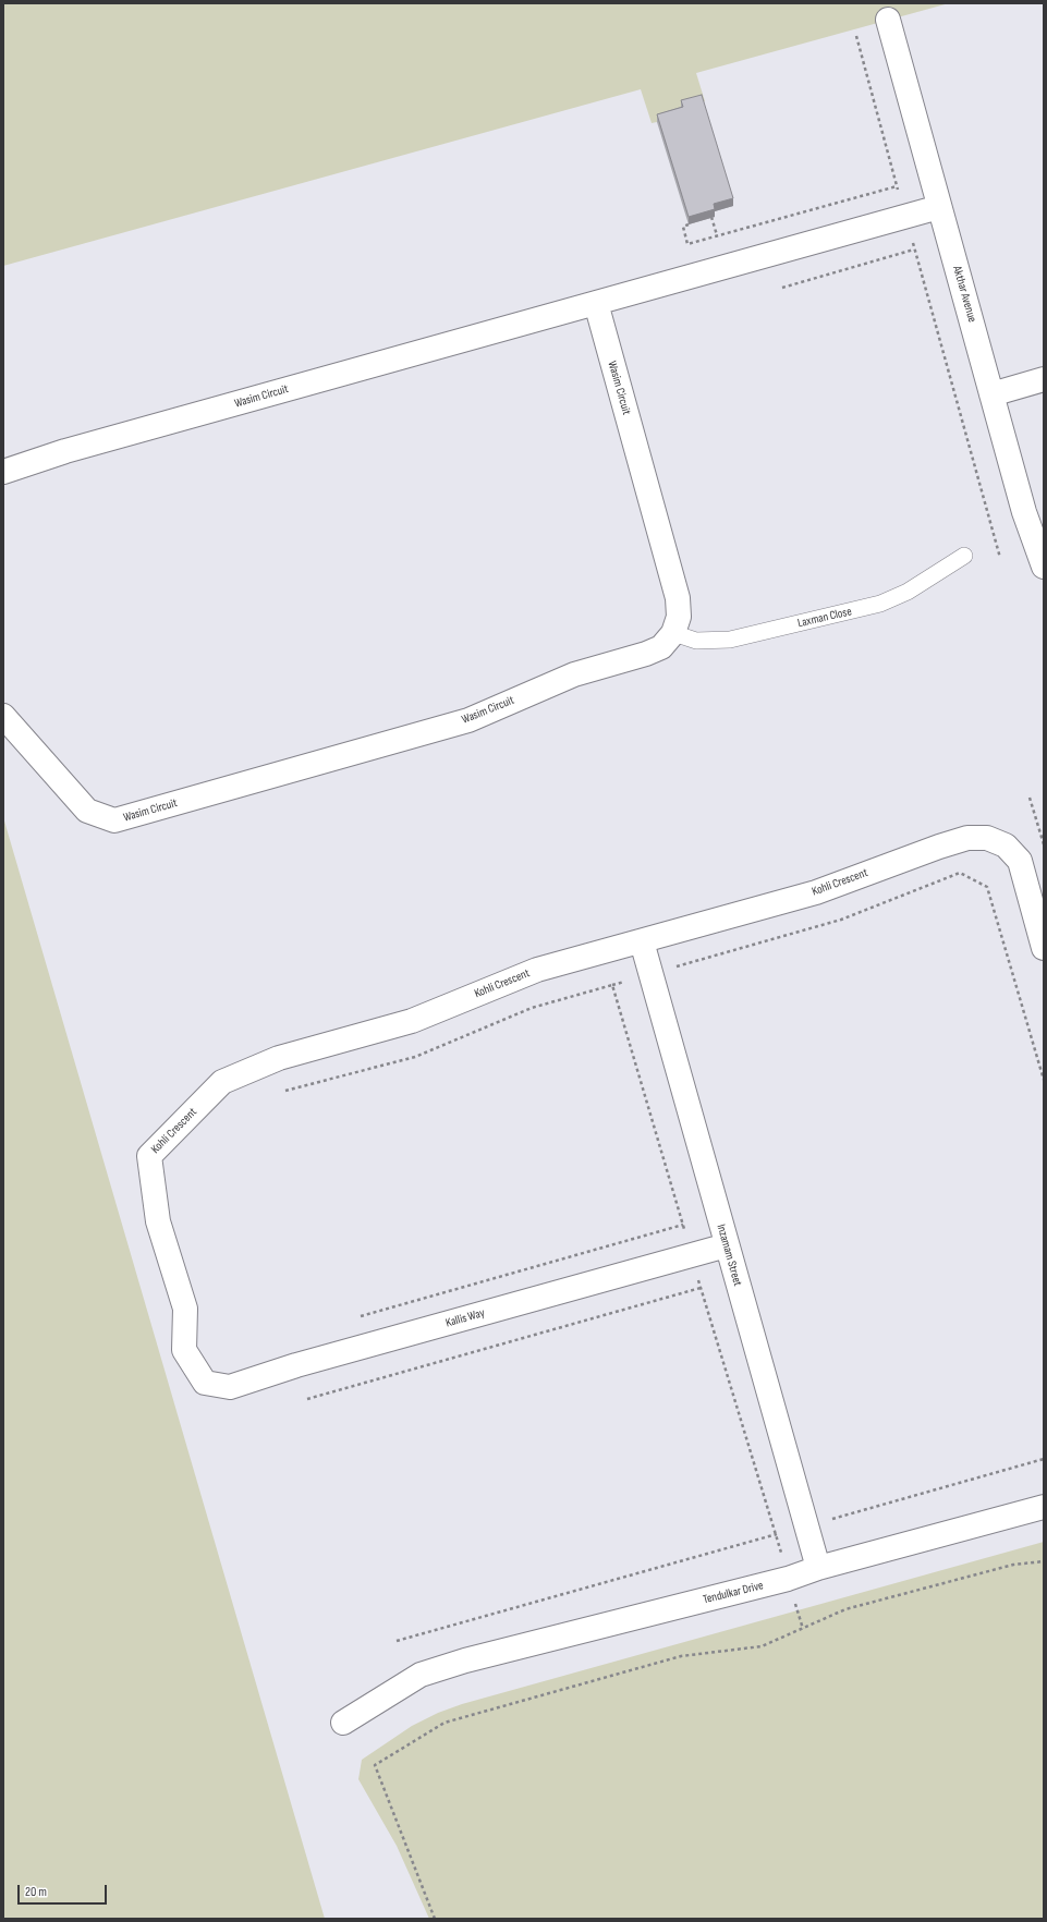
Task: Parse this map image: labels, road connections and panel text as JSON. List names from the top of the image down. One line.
{"streets":{"street":["Akthar Avenue","Wasim Circuit","Kohli Crescent","Inzamam Street","Kallis Way","Tendulkar Drive"],"lane":["Laxman Close"]},"crossings":[["Akthar Avenue","Wasim Circuit"],["Wasim Circuit","Laxman Close"],["Kohli Crescent","Inzamam Street"],["Kohli Crescent","Kallis Way"],["Inzamam Street","Kallis Way"],["Inzamam Street","Tendulkar Drive"]],"scale_bar":"20 m"}
